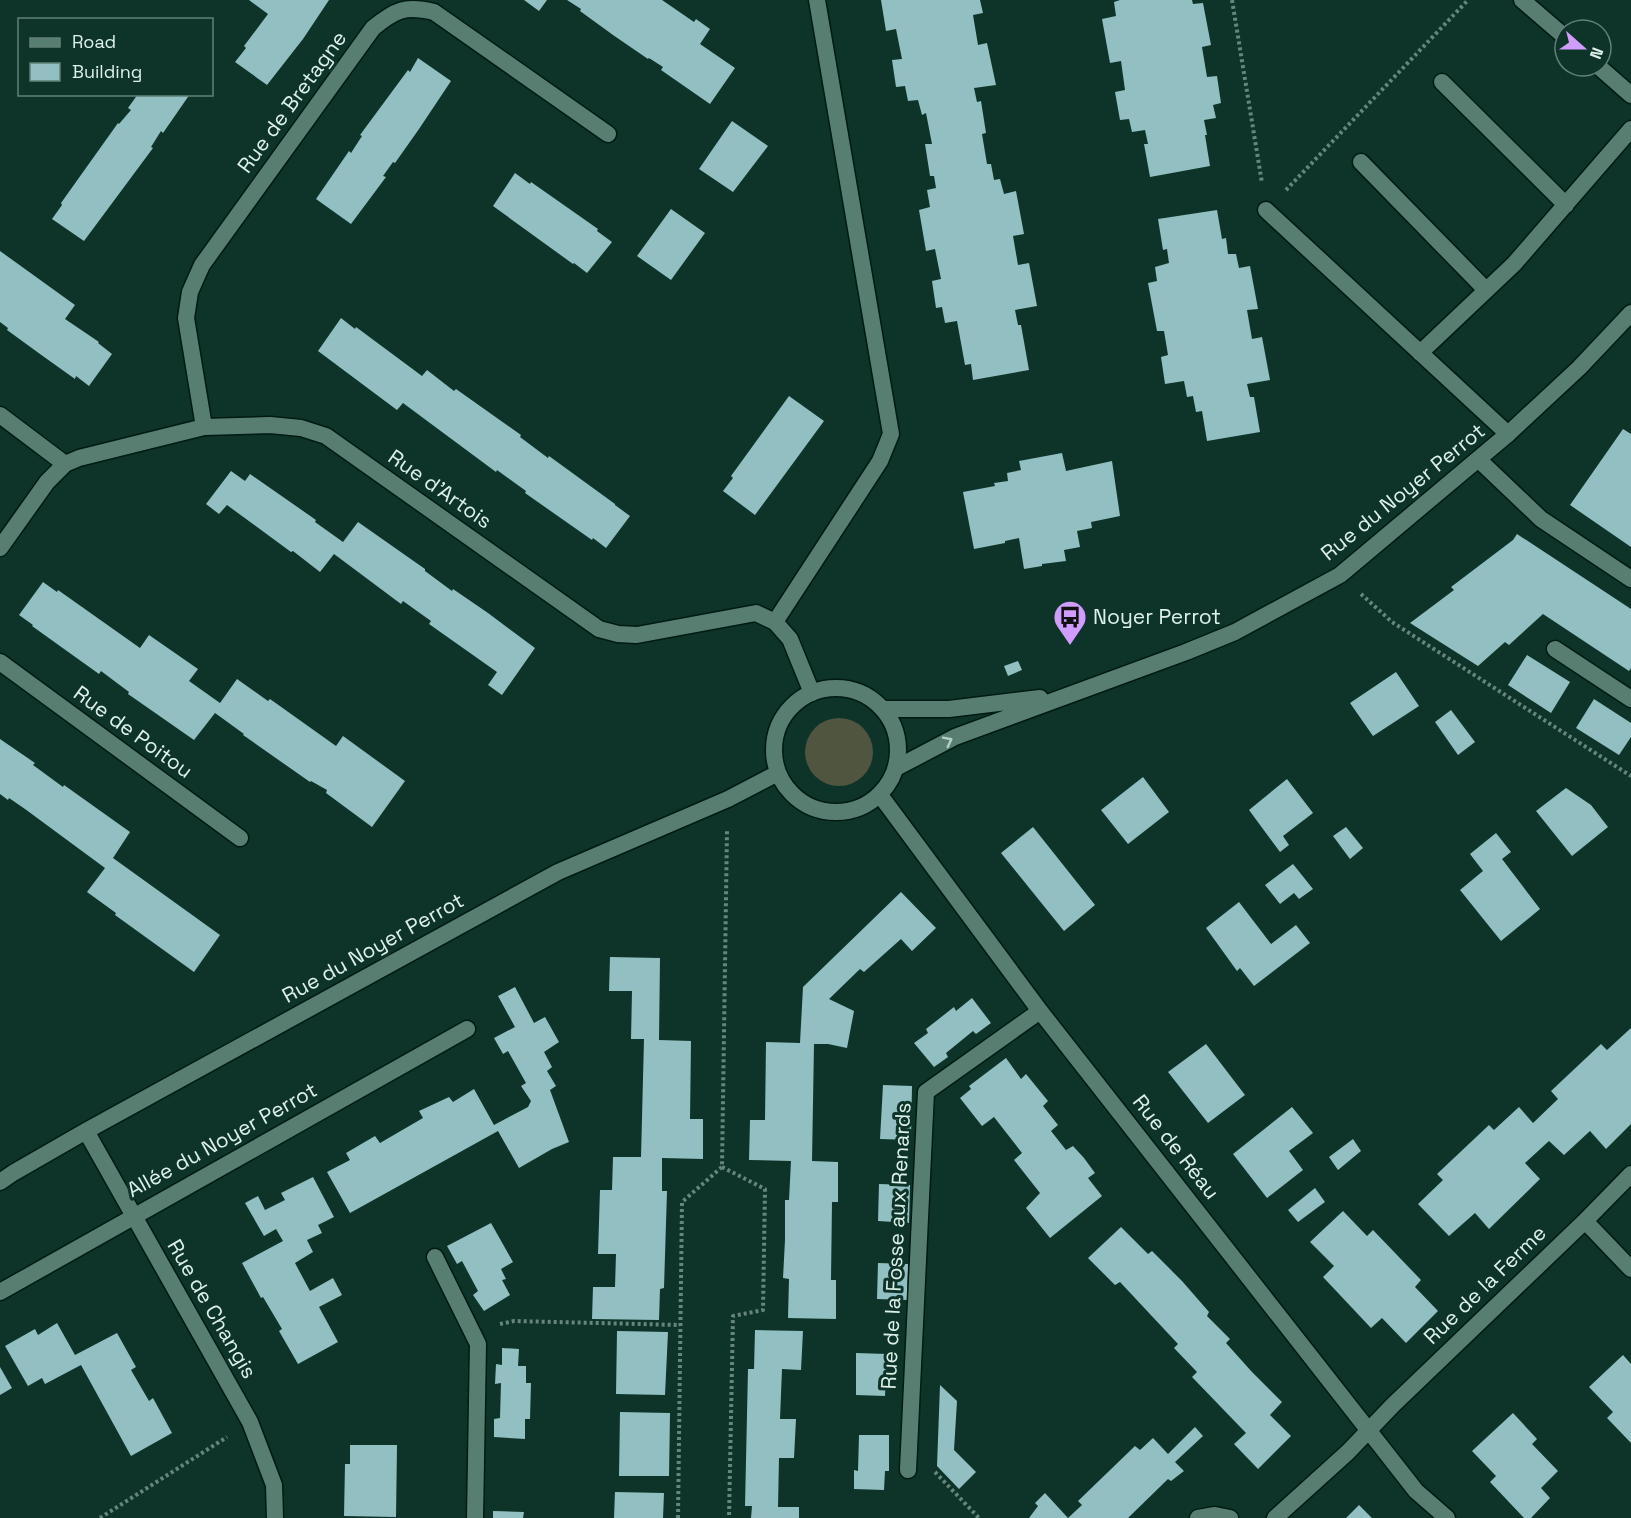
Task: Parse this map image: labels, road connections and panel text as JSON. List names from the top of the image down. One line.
{"streets":{"street":["Rue de Bretagne","Rue d'Artois","Rue du Noyer Perrot","Rue de Poitou","Allée du Noyer Perrot","Rue de Réau","Rue de la Fosse aux Renards","Rue de la Ferme","Rue de Changis"]},"crossings":[["Rue de Bretagne","Rue d'Artois"],["Rue du Noyer Perrot","Rue de Réau"],["Rue du Noyer Perrot","Rue de Changis"],["Allée du Noyer Perrot","Rue de Changis"],["Rue de Réau","Rue de la Fosse aux Renards"],["Rue de Réau","Rue de la Ferme"]],"places":{"bus stop":["Noyer Perrot"]},"legend":["Road","Building"],"north":"right"}
